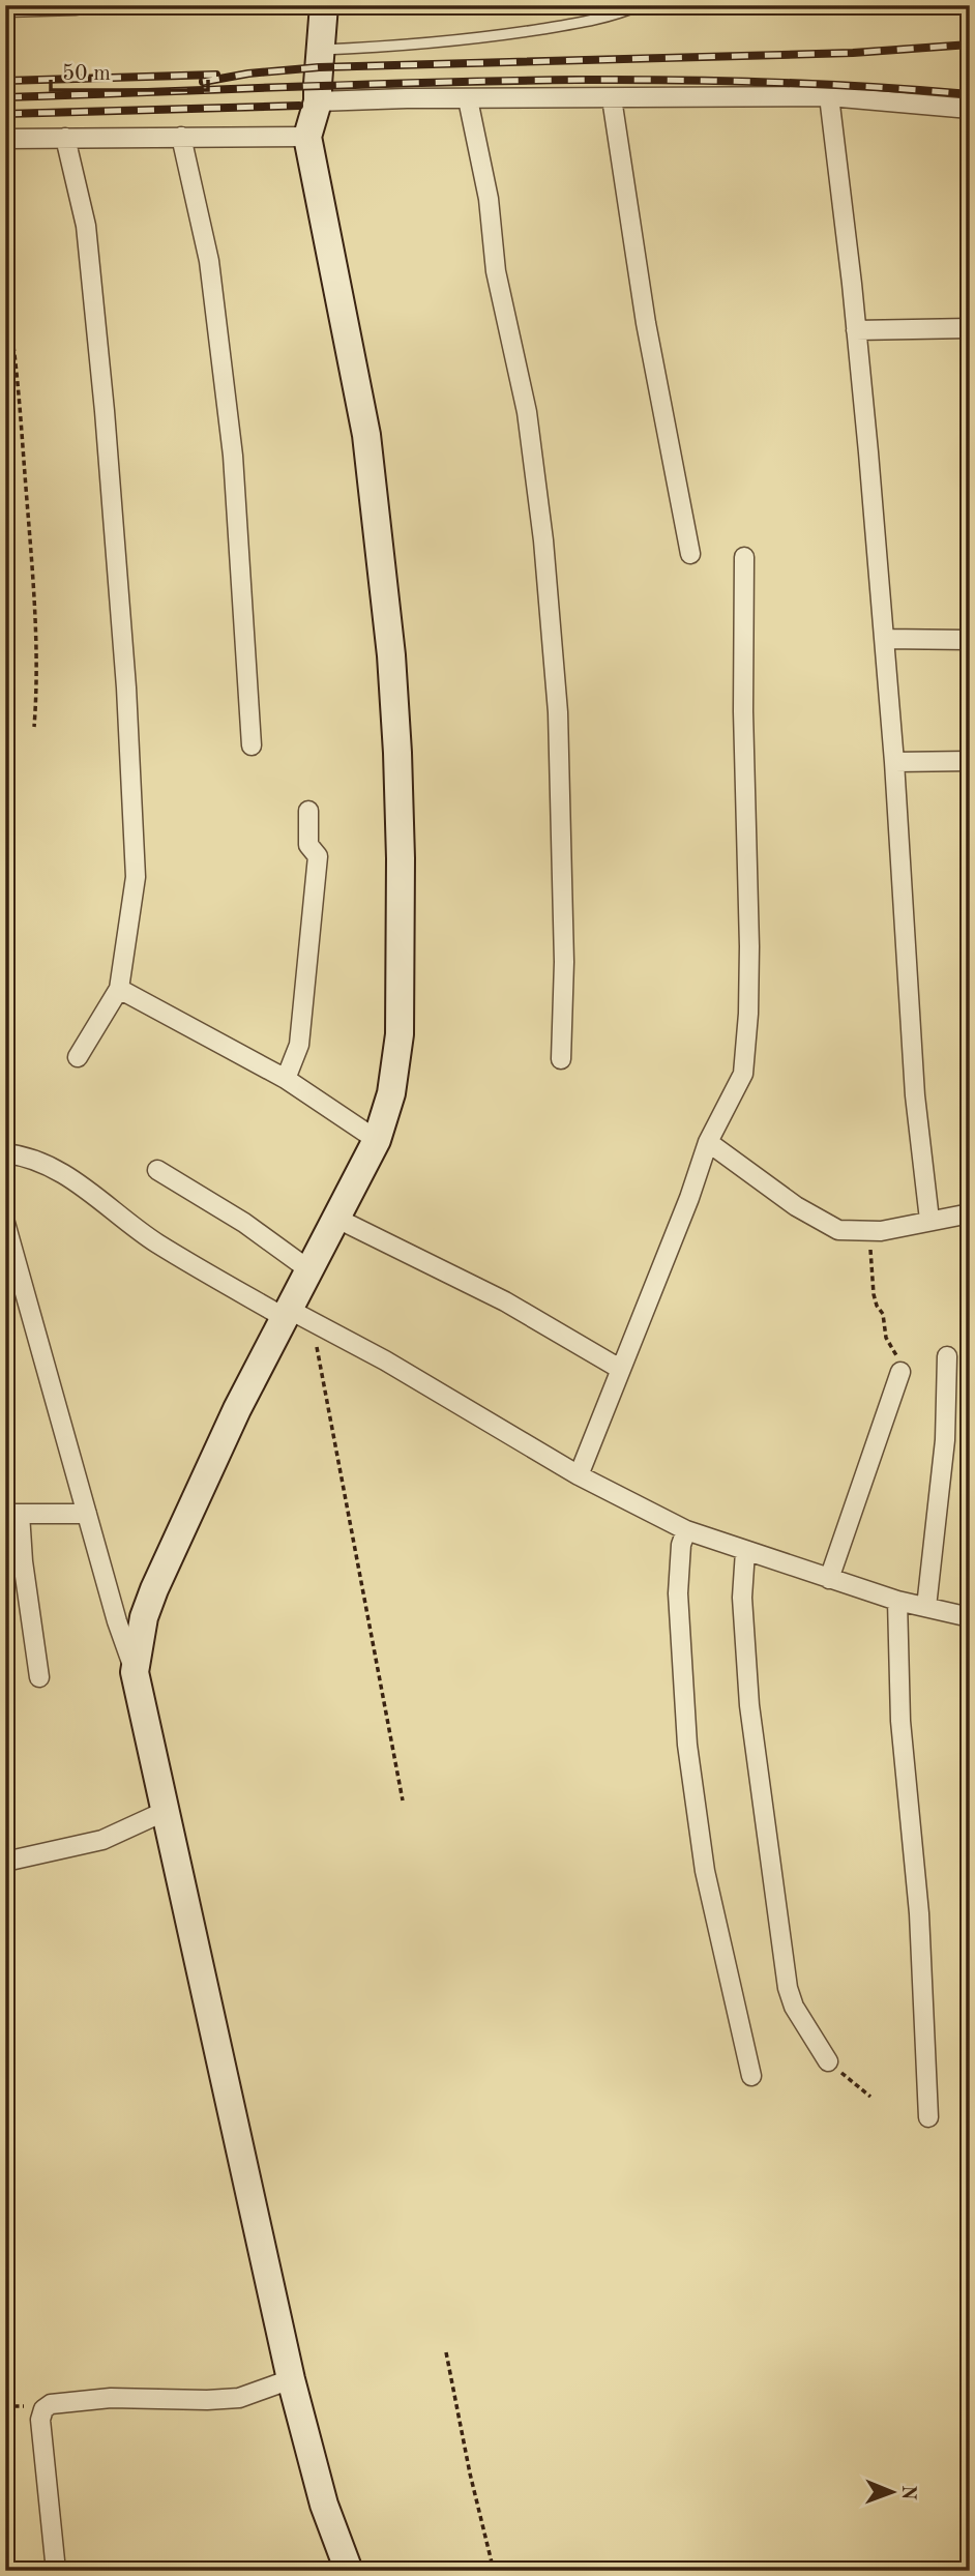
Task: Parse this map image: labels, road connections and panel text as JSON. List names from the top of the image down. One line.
{"scale_bar":"50 m","north":"right"}
